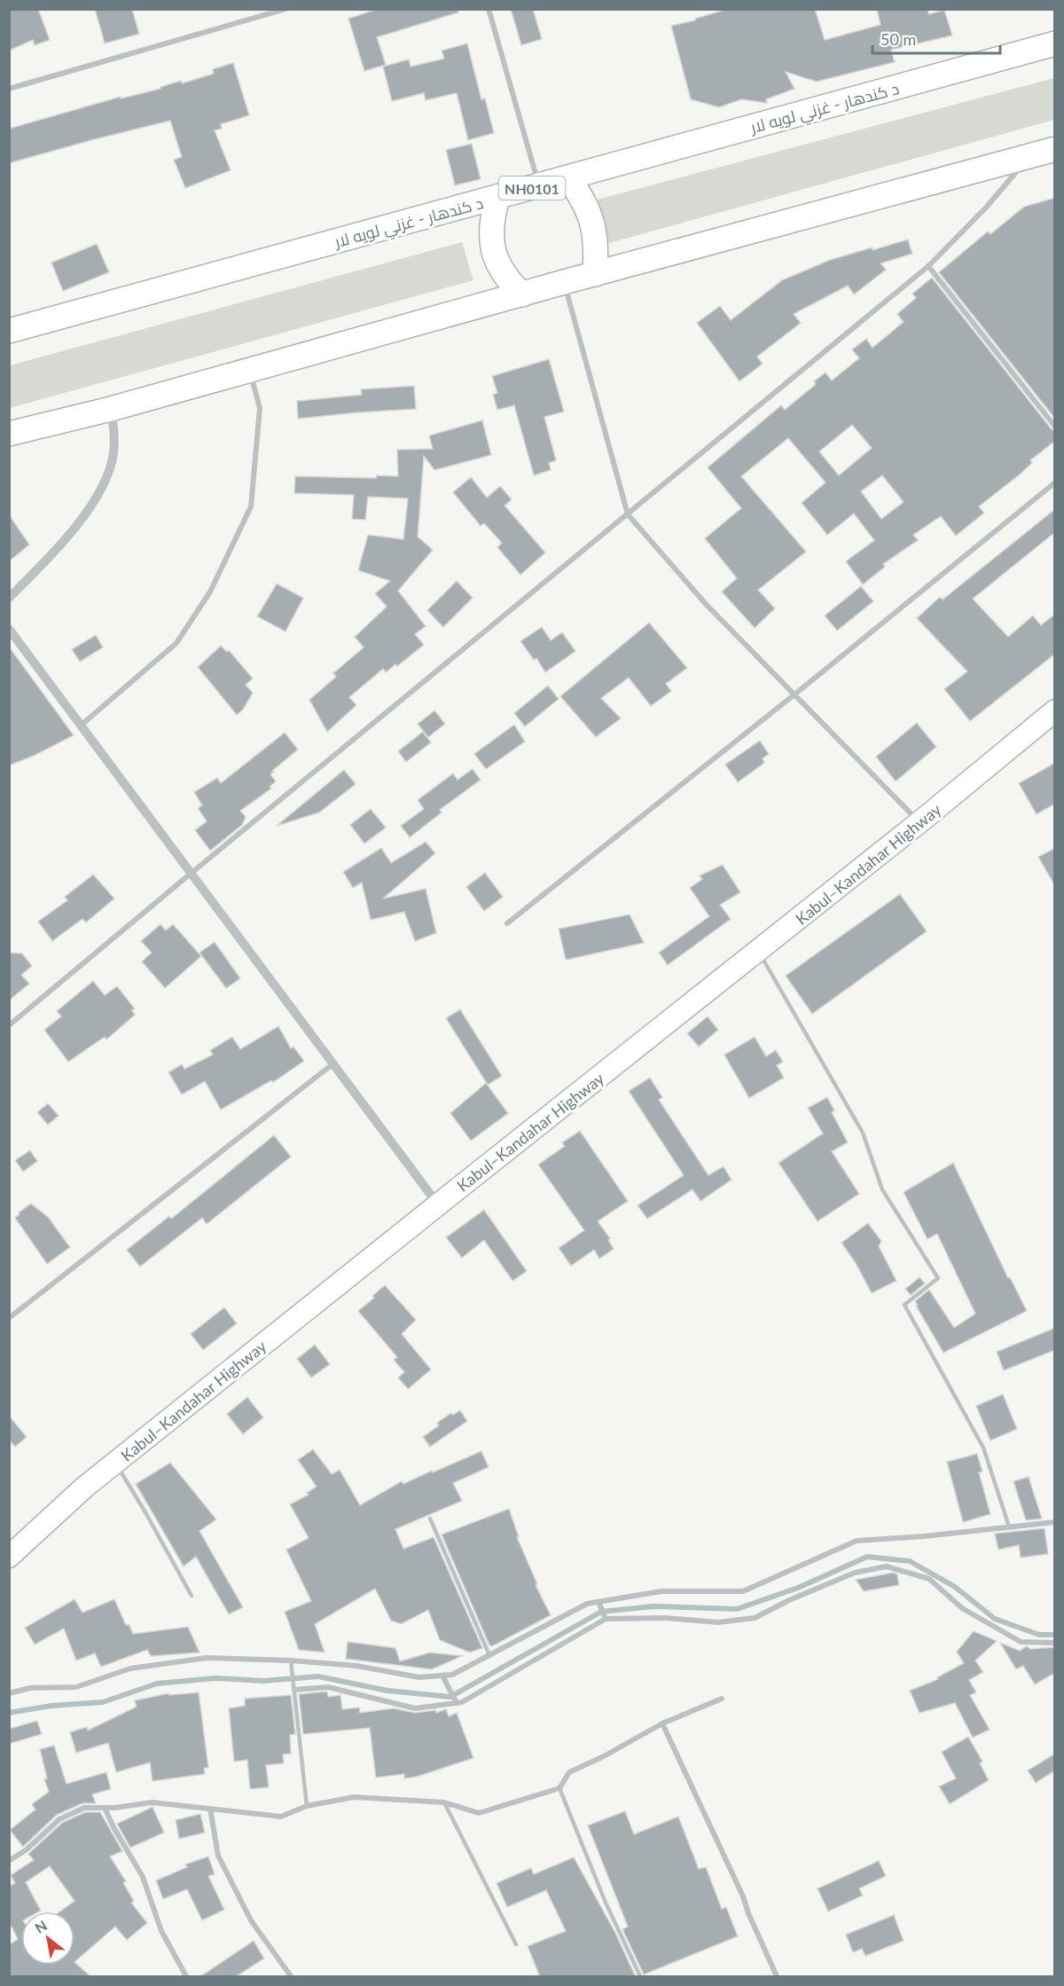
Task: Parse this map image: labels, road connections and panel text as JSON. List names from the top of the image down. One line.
{"streets":{"highway":["د کندهار - غزني لويه لار","NH0101"],"main road":["Kabul–Kandahar Highway"]},"scale_bar":"50 m","north":"top left"}
